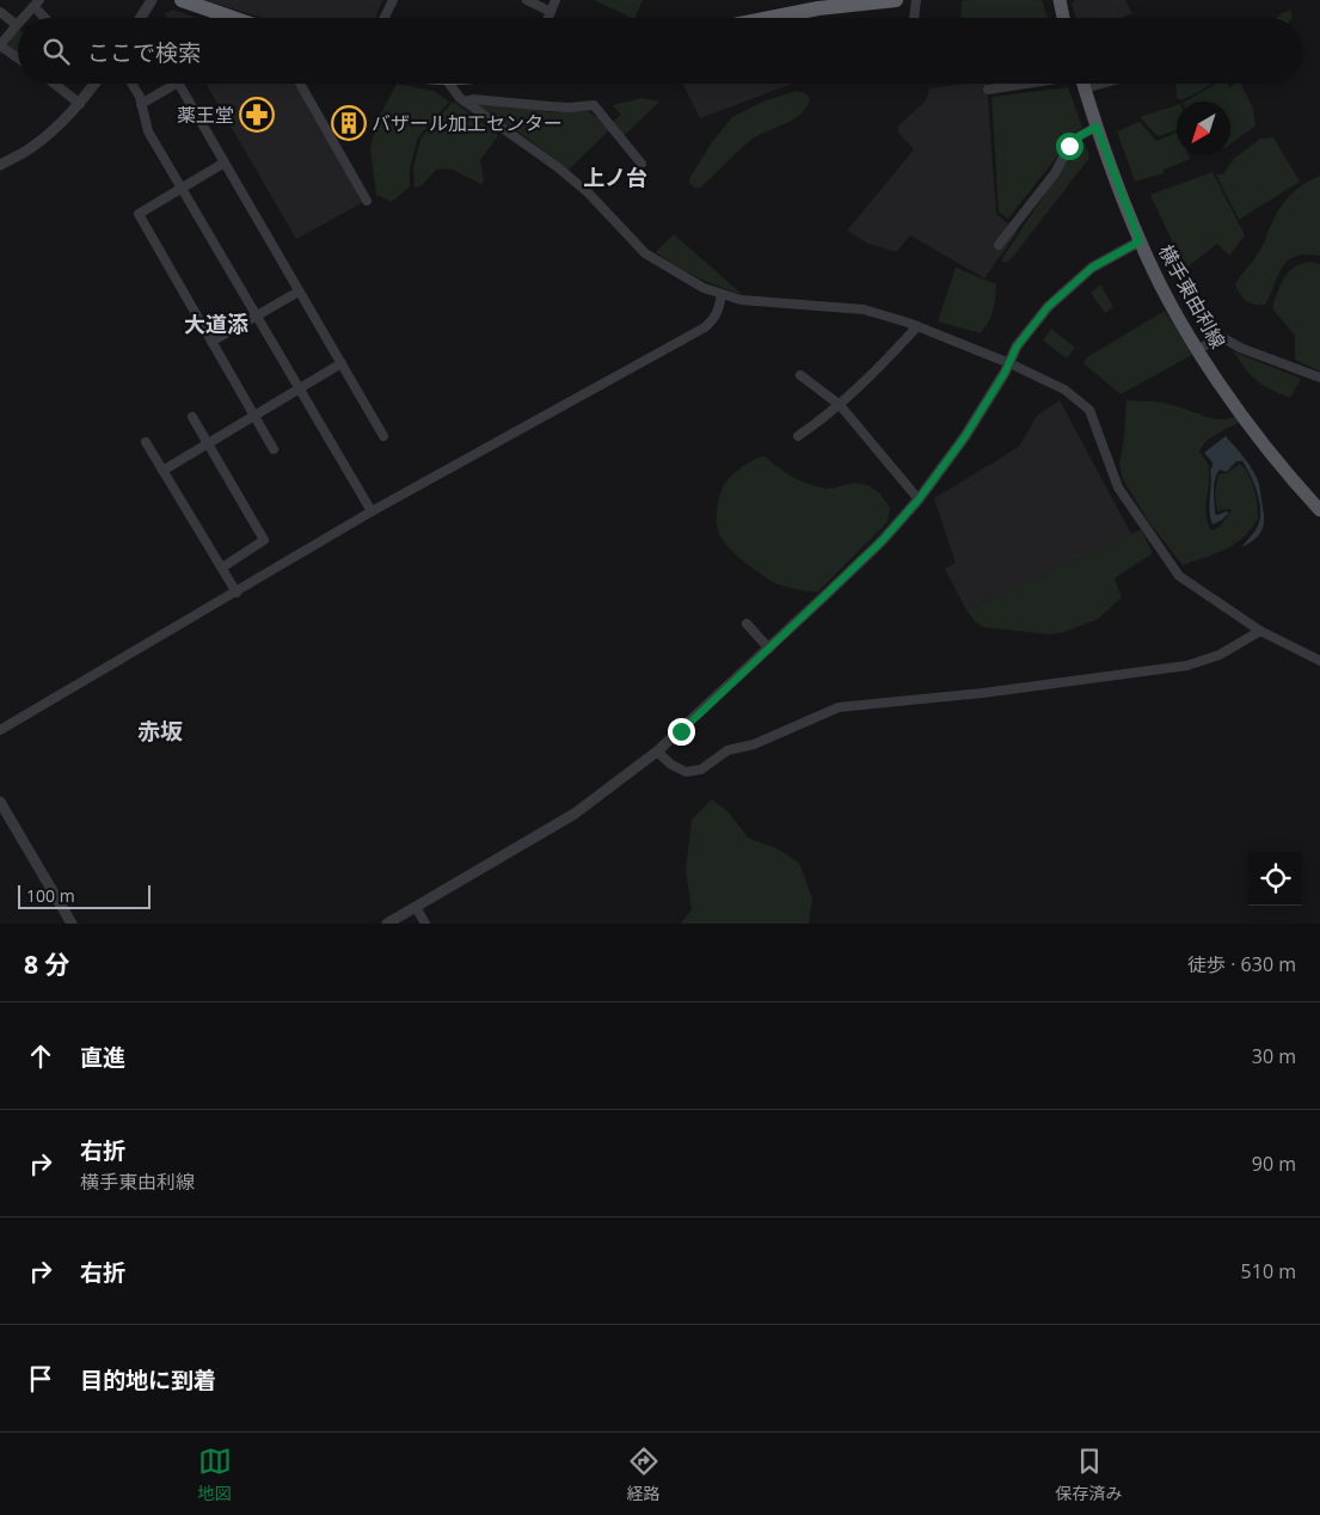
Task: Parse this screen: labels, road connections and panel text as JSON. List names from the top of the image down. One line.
{"streets":{"main road":["横手東由利線"]},"districts":["上ノ台","大道添","赤坂"],"places":{"pharmacy":["薬王堂"],"building":["バザール加工センター"]},"scale_bar":"100 m","north":"bottom left","page":{"search":"ここで検索","scale":"100 m","heading":["8 分","徒歩 · 630 m"],"list":[["直進","30 m"],["右折","横手東由利線","90 m"],["右折","510 m"],"目的地に到着"],"nav":["地図","経路","保存済み"]}}
